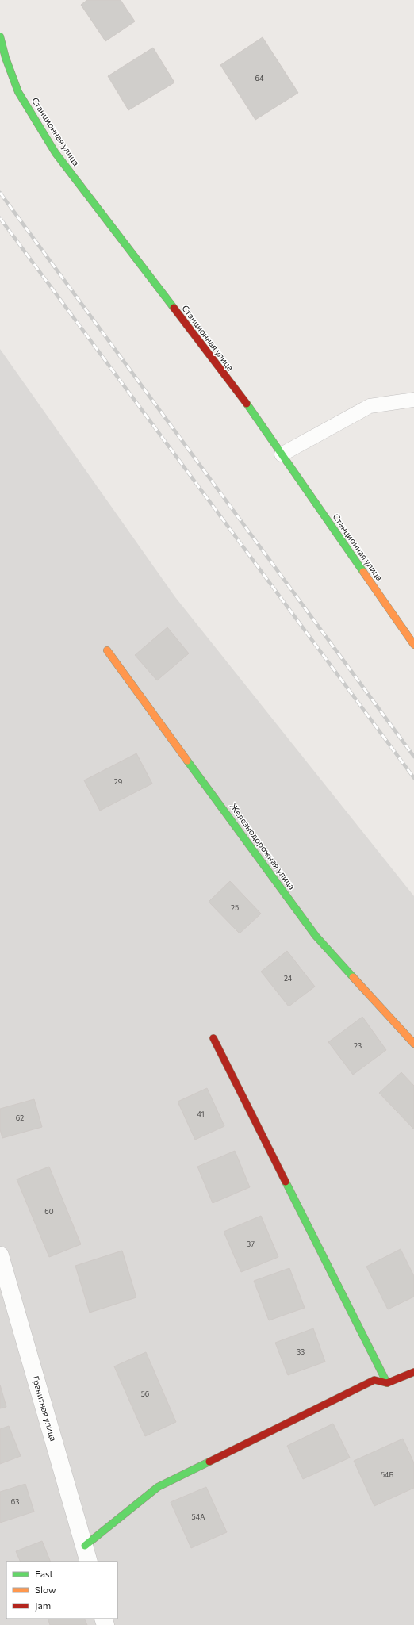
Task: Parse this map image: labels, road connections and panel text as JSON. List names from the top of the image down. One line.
{"streets":{"street":["Станционная улица","Железнодорожная улица","Гранитная улица"]},"house_numbers":["64","29","25","24","23","41","62","60","37","33","56","54Б","63","54А"],"legend":["Fast","Slow","Jam"]}
